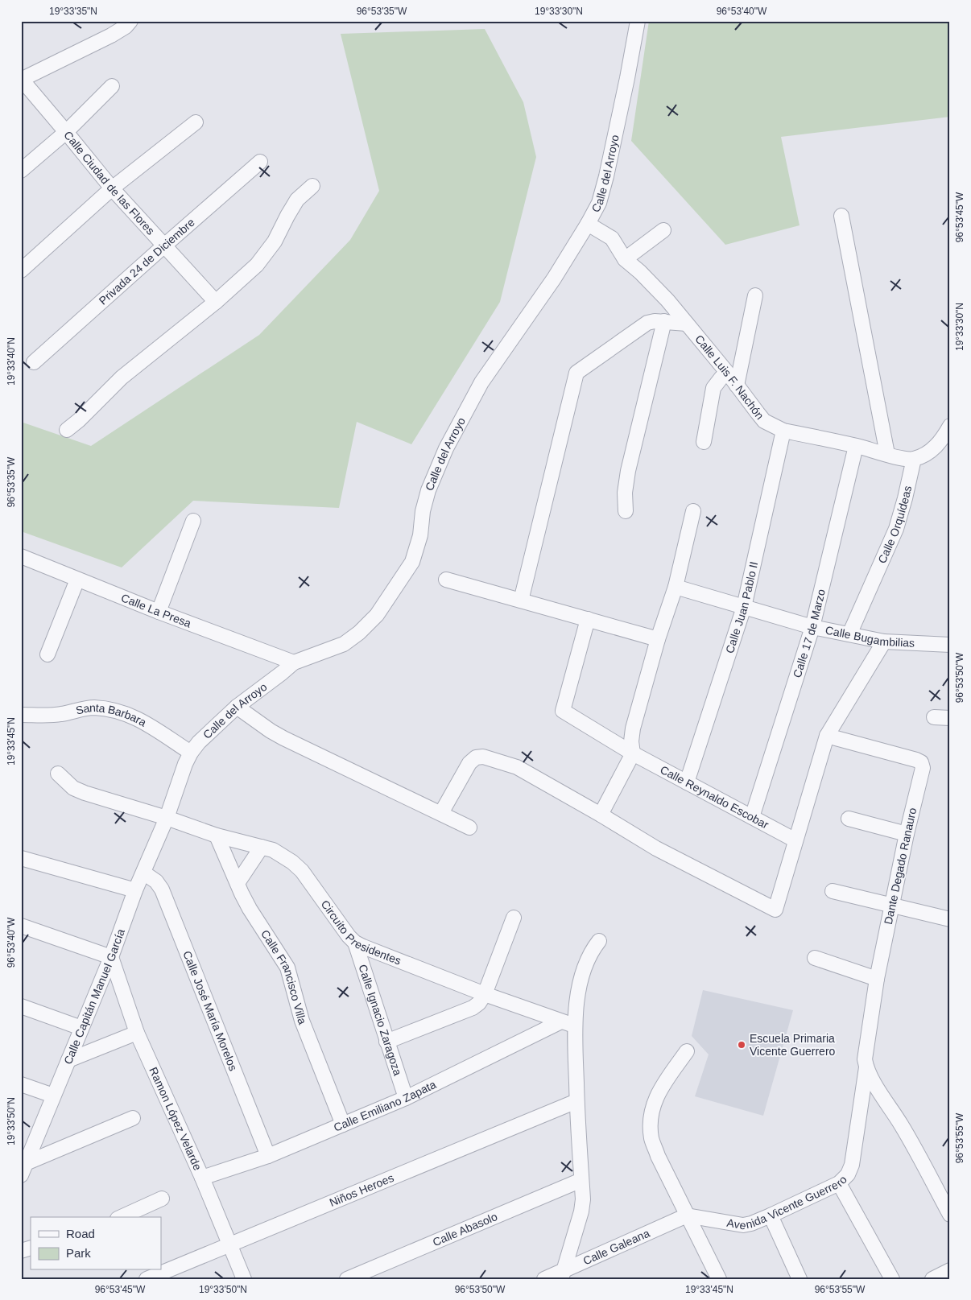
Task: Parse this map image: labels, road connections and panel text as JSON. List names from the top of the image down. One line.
{"streets":{"street":["Calle del Arroyo","Calle Ciudad de las Flores","Privada 24 de Diciembre","Calle Luis F. Nachón","Calle Orquídeas","Calle Juan Pablo II","Calle La Presa","Calle 17 de Marzo","Calle Bugambilias","Santa Barbara","Calle Reynaldo Escobar","Dante Degado Ranauro","Circuito Presidentes","Calle Francisco Villa","Calle Capitán Manuel García","Calle José María Morelos","Calle Ignacio Zaragoza","Calle Emiliano Zapata","Ramon López Velarde","Niños Heroes","Avenida Vicente Guerrero","Calle Abasolo","Calle Galeana"]},"crossings":[["Calle del Arroyo","Calle Luis F. Nachón"],["Calle del Arroyo","Calle La Presa"],["Calle del Arroyo","Santa Barbara"],["Calle del Arroyo","Circuito Presidentes"],["Calle del Arroyo","Calle Capitán Manuel García"],["Calle Ciudad de las Flores","Privada 24 de Diciembre"],["Calle Luis F. Nachón","Calle Orquídeas"],["Calle Luis F. Nachón","Calle Juan Pablo II"],["Calle Luis F. Nachón","Calle 17 de Marzo"],["Calle Orquídeas","Calle Bugambilias"],["Calle Juan Pablo II","Calle Bugambilias"],["Calle Juan Pablo II","Calle Reynaldo Escobar"],["Calle 17 de Marzo","Calle Bugambilias"],["Calle 17 de Marzo","Calle Reynaldo Escobar"],["Dante Degado Ranauro","Avenida Vicente Guerrero"],["Circuito Presidentes","Calle Francisco Villa"],["Circuito Presidentes","Calle Capitán Manuel García"],["Circuito Presidentes","Calle Ignacio Zaragoza"],["Circuito Presidentes","Calle Emiliano Zapata"],["Calle Francisco Villa","Calle Emiliano Zapata"],["Calle Capitán Manuel García","Calle José María Morelos"],["Calle Capitán Manuel García","Ramon López Velarde"],["Calle José María Morelos","Calle Emiliano Zapata"],["Calle Ignacio Zaragoza","Calle Emiliano Zapata"],["Calle Emiliano Zapata","Ramon López Velarde"],["Ramon López Velarde","Niños Heroes"],["Avenida Vicente Guerrero","Calle Galeana"]],"places":["Escuela Primaria Vicente Guerrero"],"legend":["Road","Park"],"coordinates":["19°33'35\"N","96°53'35\"W","19°33'30\"N","96°53'40\"W","96°53'45\"W","19°33'40\"N","96°53'50\"W","19°33'45\"N","19°33'50\"N","96°53'55\"W"]}
